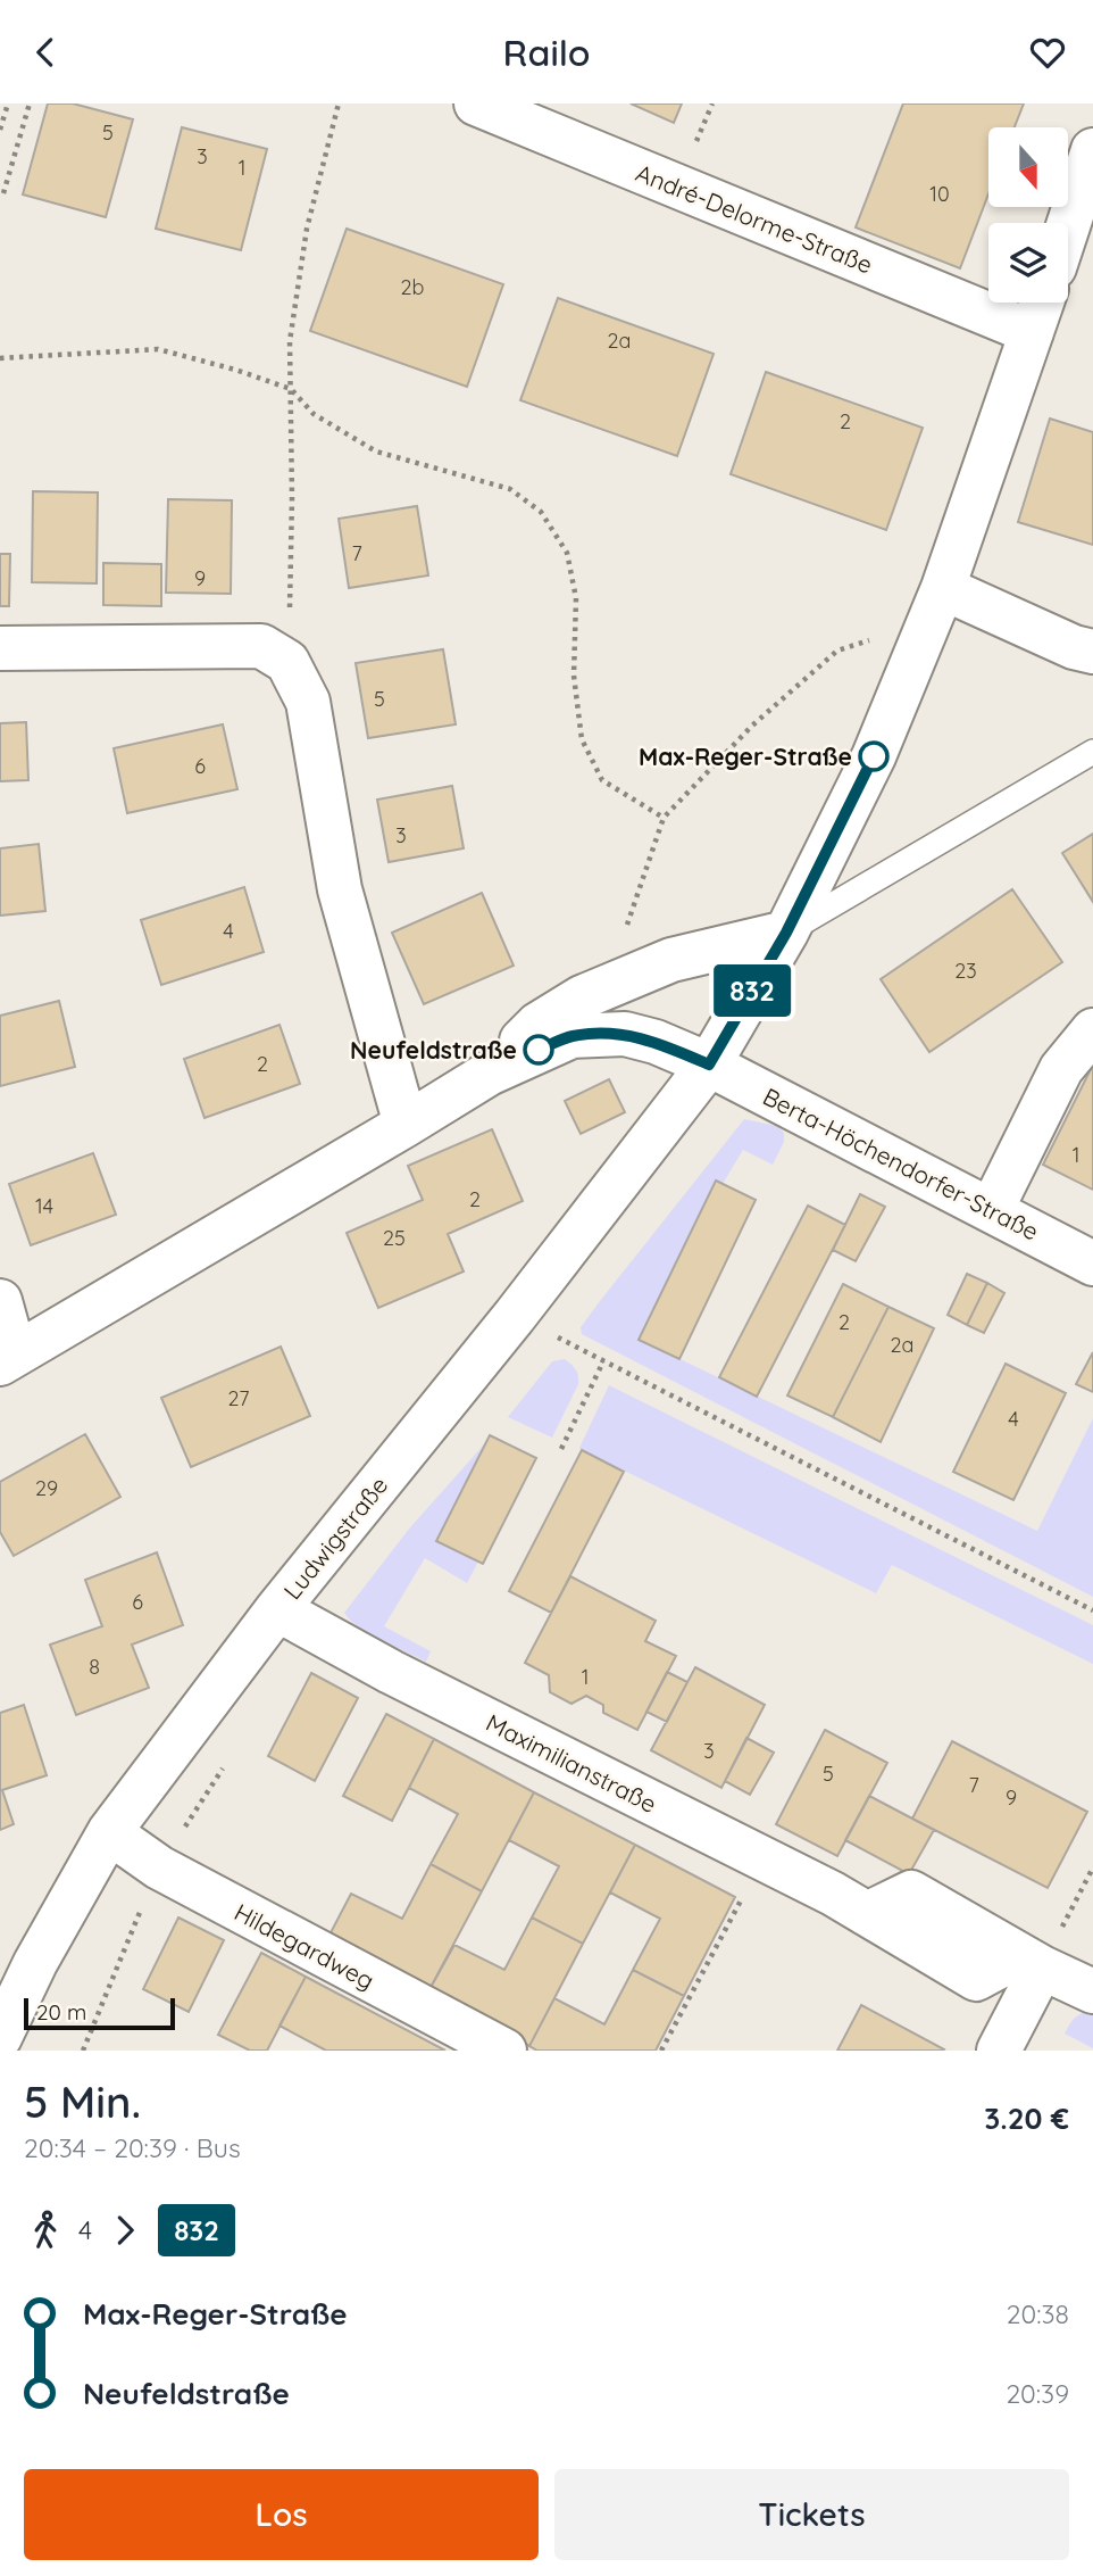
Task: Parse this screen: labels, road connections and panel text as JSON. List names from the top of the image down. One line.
{"streets":{"street":["André-Delorme-Straße","Berta-Höchendorfer-Straße","Ludwigstraße","Maximilianstraße","Hildegardweg"]},"crossings":[["Berta-Höchendorfer-Straße","Ludwigstraße"],["Ludwigstraße","Maximilianstraße"],["Ludwigstraße","Hildegardweg"]],"places":["Max-Reger-Straße","Neufeldstraße"],"lines":["bus line 832"],"house_numbers":["5","3","1","10","2b","2a","2","7","9","5","6","3","4","23","2","1","2","14","25","2","2a","27","4","29","6","8","1","3","5","7","9"],"scale_bar":"20 m","north":"bottom","page":{"header":"Railo","on_map":"832","scale":"20 m","heading":["5 Min.","20:34 – 20:39 · Bus","3.20 €"],"legs":["4","832"],"list":[{"name":"Max-Reger-Straße","value":"20:38"},{"name":"Neufeldstraße","value":"20:39"}],"buttons":["Los","Tickets"]}}
